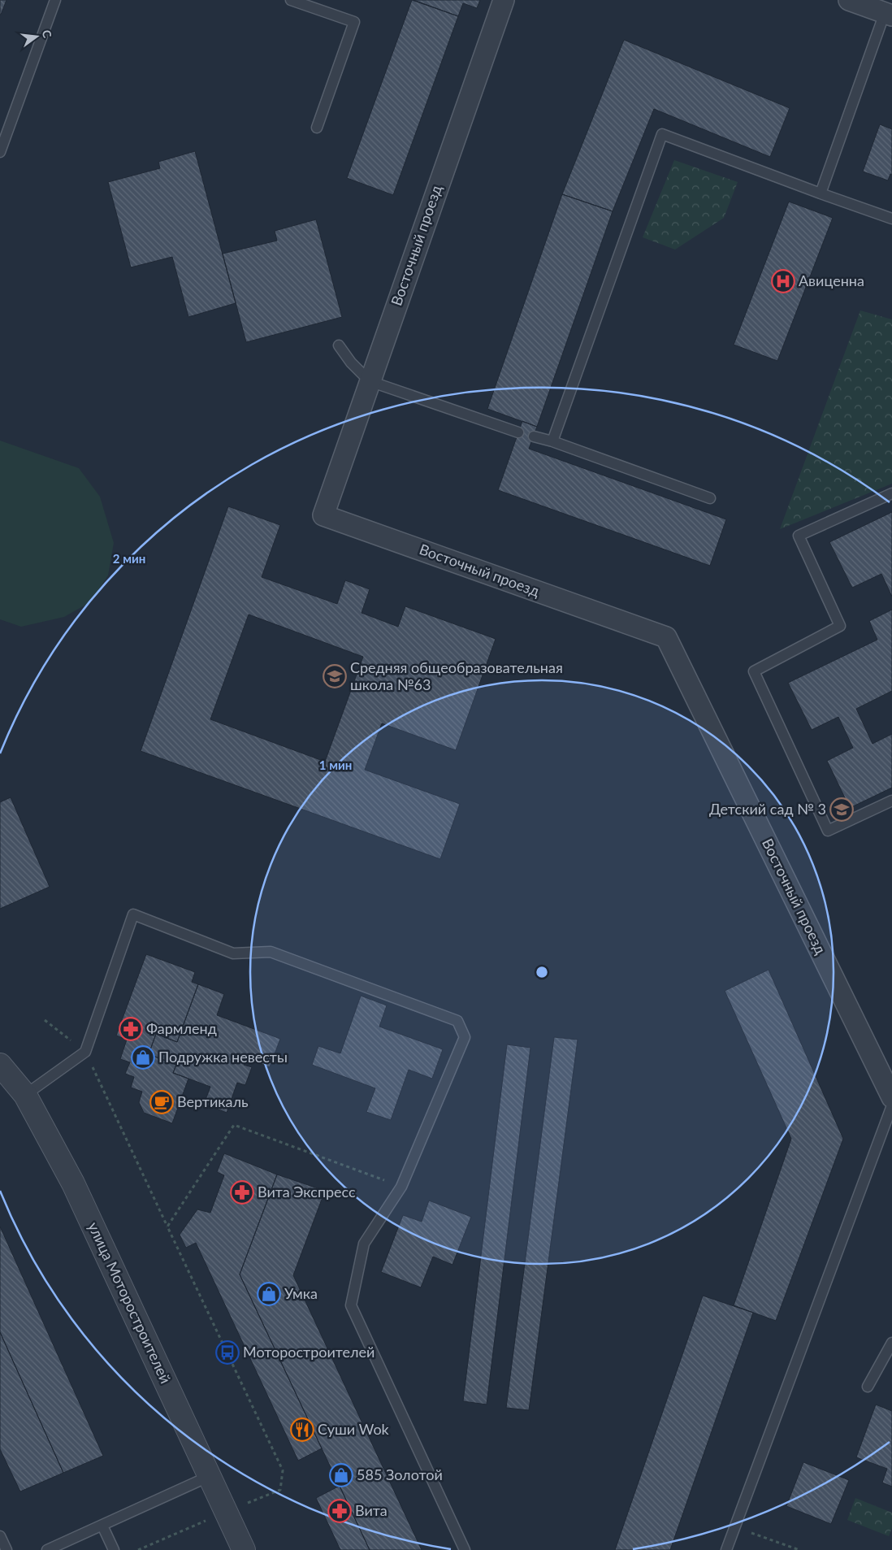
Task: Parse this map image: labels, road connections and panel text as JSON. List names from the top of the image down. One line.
{"streets":{"street":["Восточный проезд","улица Моторостроителей"]},"places":{"hospital":["Авиценна"],"school or university":["Средняя общеобразовательная школа №63","Детский сад № 3"],"pharmacy":["Фармленд","Вита Экспресс","Вита"],"shop":["Подружка невесты","Умка","585 Золотой"],"cafe":["Вертикаль"],"bus stop":["Моторостроителей"],"restaurant":["Суши Wok"]},"north":"right","rings":["2 мин","1 мин"]}
